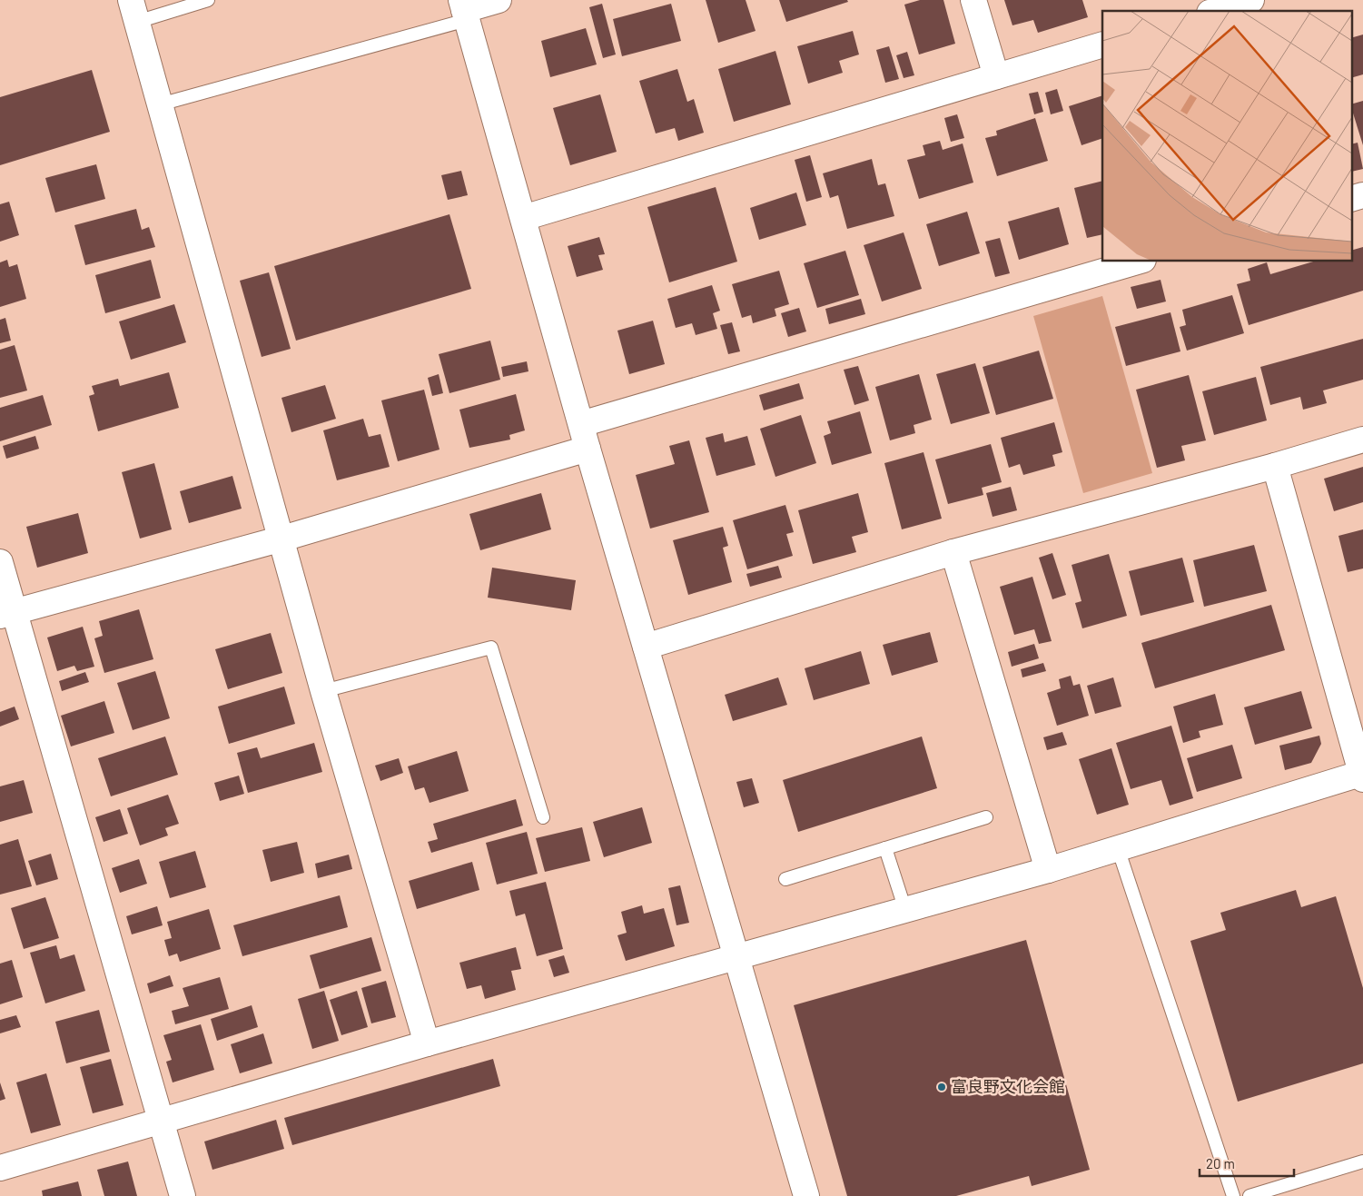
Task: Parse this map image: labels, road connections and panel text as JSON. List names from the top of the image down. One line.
{"places":["富良野文化会館"],"scale_bar":"20 m"}
